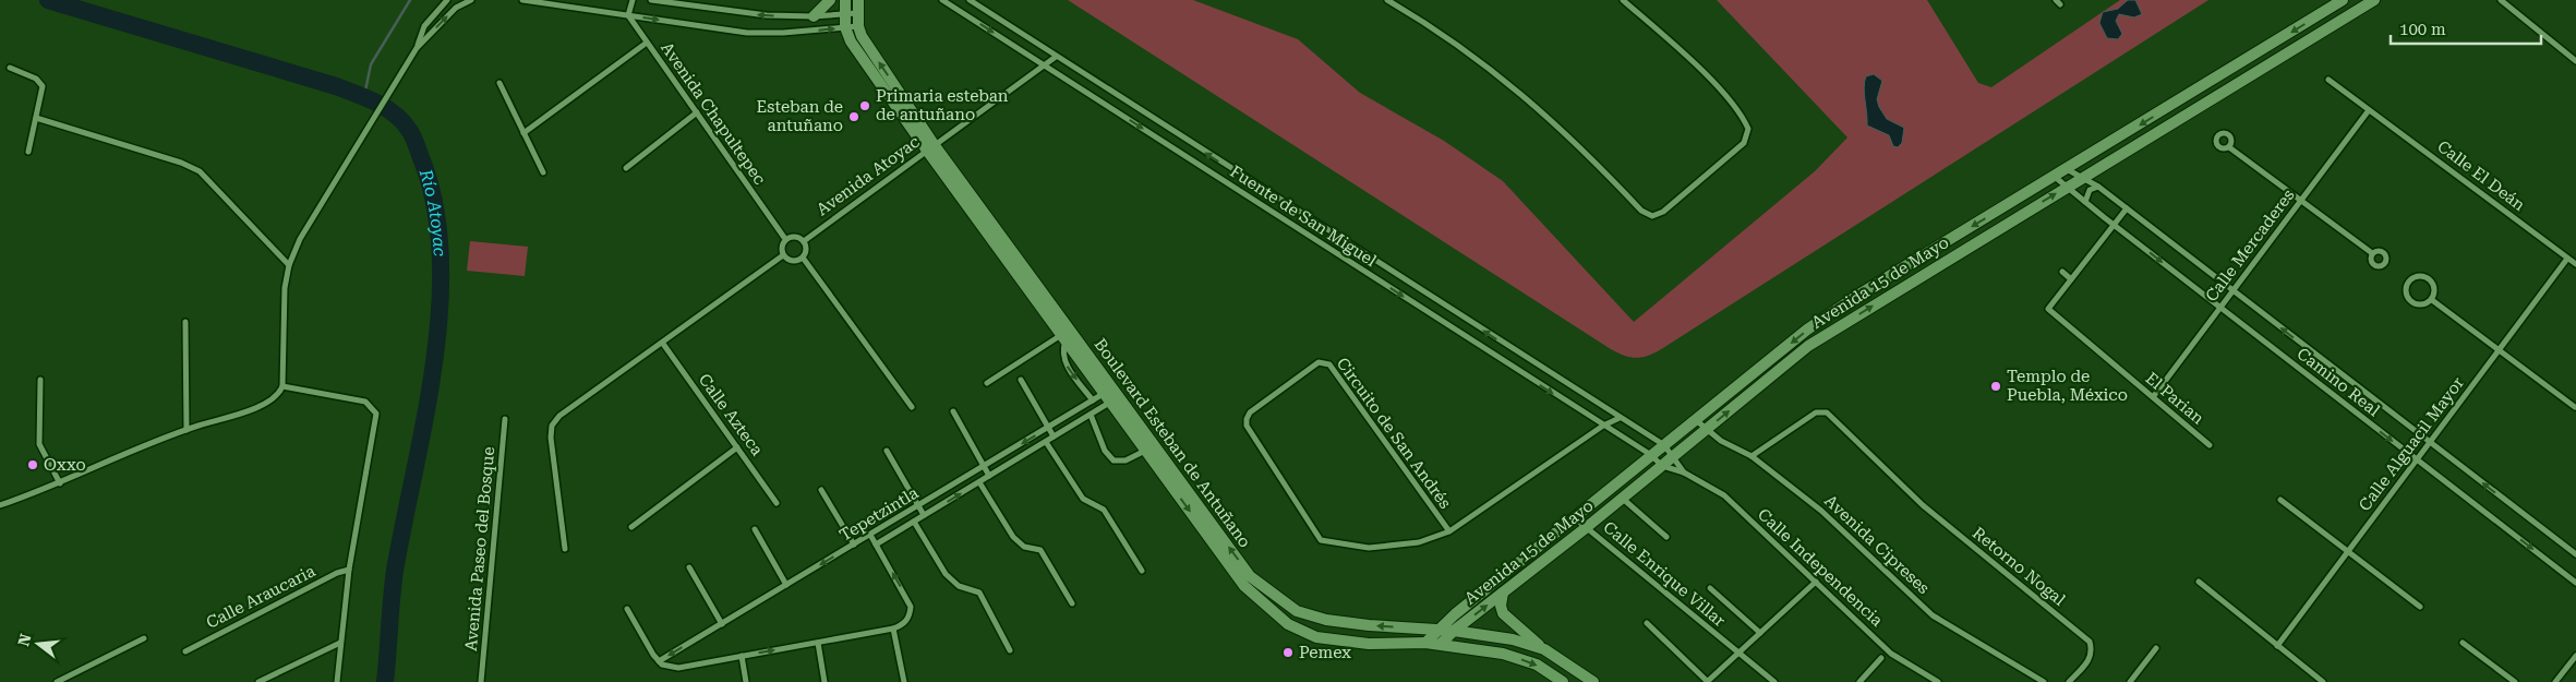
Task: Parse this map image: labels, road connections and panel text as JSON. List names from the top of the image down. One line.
{"streets":{"main road":["Avenida 15 de Mayo","Boulevard Esteban de Antuñano"],"street":["Avenida Chapultepec","Avenida Atoyac","Calle El Deán","Fuente de San Miguel","Calle Mercaderes","Camino Real","El Parian","Calle Azteca","Circuito de San Andrés","Calle Alguacil Mayor","Tepetzintla","Avenida Cipreses","Avenida Paseo del Bosque","Retorno Nogal","Calle Independencia","Calle Enrique Villar","Calle Araucaria"]},"crossings":[["Avenida Chapultepec","Avenida Atoyac"],["Avenida Atoyac","Fuente de San Miguel"],["Avenida Atoyac","Boulevard Esteban de Antuñano"],["Calle El Deán","Calle Mercaderes"],["Calle El Deán","Calle Alguacil Mayor"],["Fuente de San Miguel","Avenida 15 de Mayo"],["Fuente de San Miguel","Circuito de San Andrés"],["Fuente de San Miguel","Calle Independencia"],["Calle Mercaderes","Camino Real"],["Calle Mercaderes","El Parian"],["Avenida 15 de Mayo","Camino Real"],["Avenida 15 de Mayo","Boulevard Esteban de Antuñano"],["Avenida 15 de Mayo","Avenida Cipreses"],["Avenida 15 de Mayo","Calle Independencia"],["Avenida 15 de Mayo","Calle Enrique Villar"],["Camino Real","Calle Alguacil Mayor"],["Boulevard Esteban de Antuñano","Tepetzintla"],["Avenida Cipreses","Retorno Nogal"]],"water":["Río Atoyac"],"places":["Primaria esteban de antuñano","Esteban de antuñano","Templo de Puebla, México","Oxxo","Pemex"],"scale_bar":"100 m","north":"left"}
